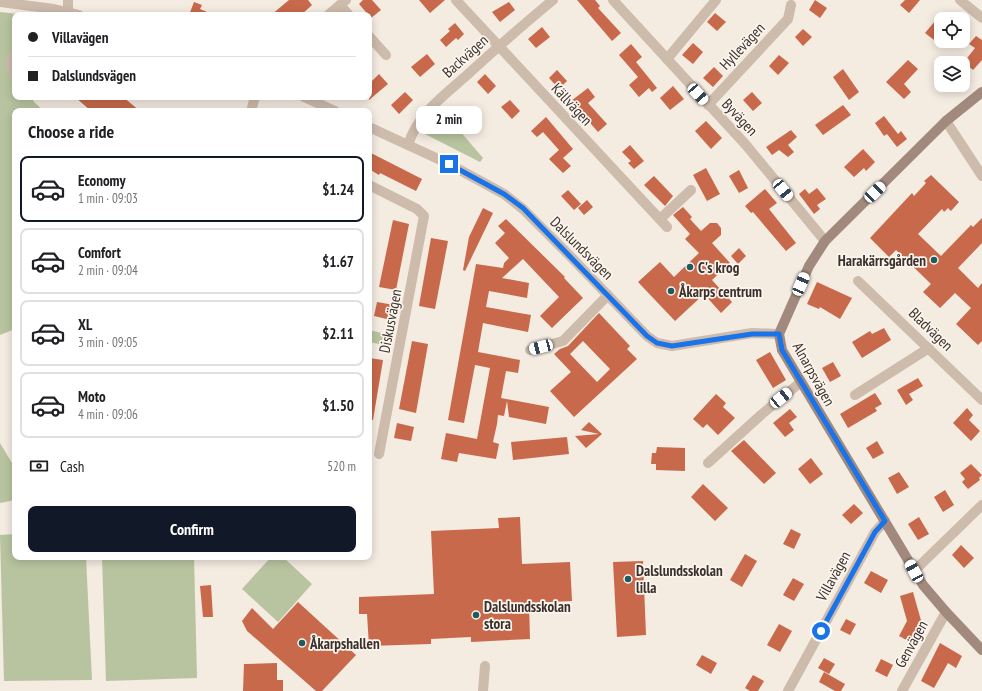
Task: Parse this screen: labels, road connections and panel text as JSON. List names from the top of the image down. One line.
{"streets":{"street":["Hyllevägen","Backvägen","Källvägen","Byvägen","Dalslundsvägen","Diskusvägen","Bladvägen","Alnarpsvägen","Villavägen","Genvägen"]},"crossings":[["Hyllevägen","Byvägen"],["Backvägen","Källvägen"],["Backvägen","Dalslundsvägen"],["Byvägen","Alnarpsvägen"],["Dalslundsvägen","Alnarpsvägen"],["Alnarpsvägen","Villavägen"],["Alnarpsvägen","Genvägen"]],"places":["Harakärrsgården","C's krog","Åkarps centrum","Dalslundsskolan lilla","Dalslundsskolan stora","Åkarpshallen"],"page":{"banner":["Villavägen","Dalslundsvägen"],"bubble":"2 min","heading":"Choose a ride","list":[{"name":"Economy","note":"1 min · 09:03","value":"$1.24"},{"name":"Comfort","note":"2 min · 09:04","value":"$1.67"},{"name":"XL","note":"3 min · 09:05","value":"$2.11"},{"name":"Moto","note":"4 min · 09:06","value":"$1.50"}],"pay":["Cash","520 m"],"buttons":"Confirm"}}
